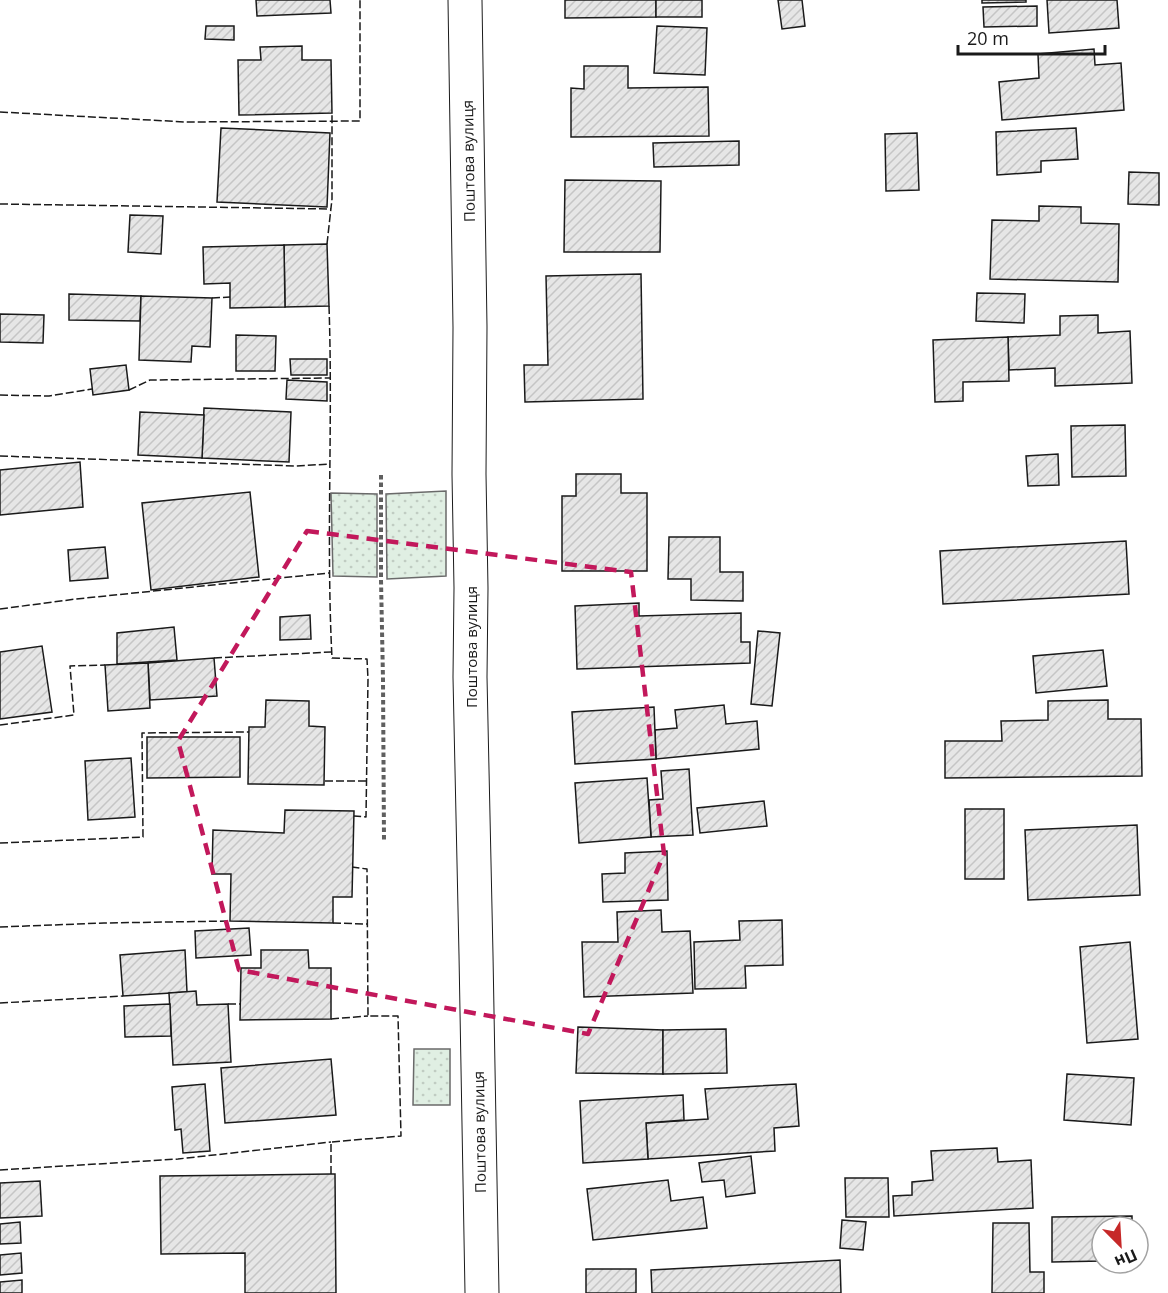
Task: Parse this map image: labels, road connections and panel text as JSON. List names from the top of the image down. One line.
{"streets":{"street":["Поштова вулиця"]},"scale_bar":"20 m","north":"bottom right"}
